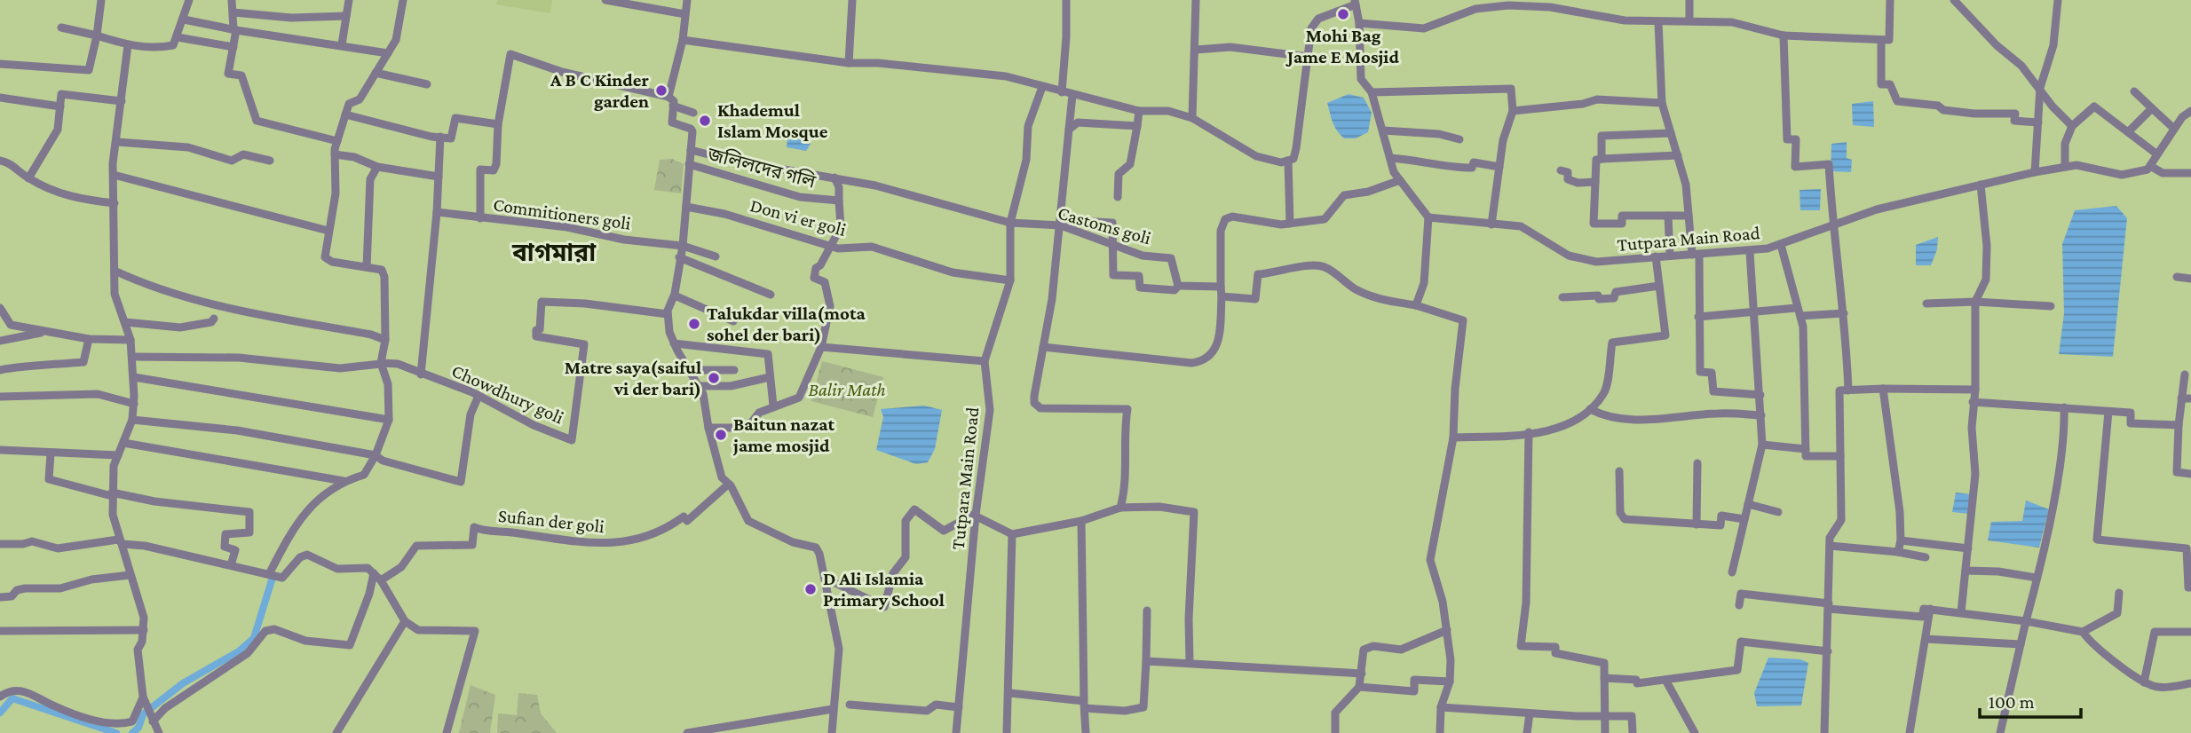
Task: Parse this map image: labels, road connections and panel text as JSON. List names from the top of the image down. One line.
{"streets":{"street":["জলিলদের গলি","Commitioners goli","Don vi er goli","Castoms goli","Tutpara Main Road","Chowdhury goli","Sufian der goli"]},"crossings":[["জলিলদের গলি","Castoms goli"],["Don vi er goli","Tutpara Main Road"],["Castoms goli","Tutpara Main Road"]],"districts":["বাগমারা"],"parks":["Balir Math"],"places":["Mohi Bag Jame E Mosjid","A B C Kinder garden","Khademul Islam Mosque","Talukdar villa(mota sohel der bari)","Matre saya(saiful vi der bari)","Baitun nazat jame mosjid","D Ali Islamia Primary School"],"scale_bar":"100 m"}
